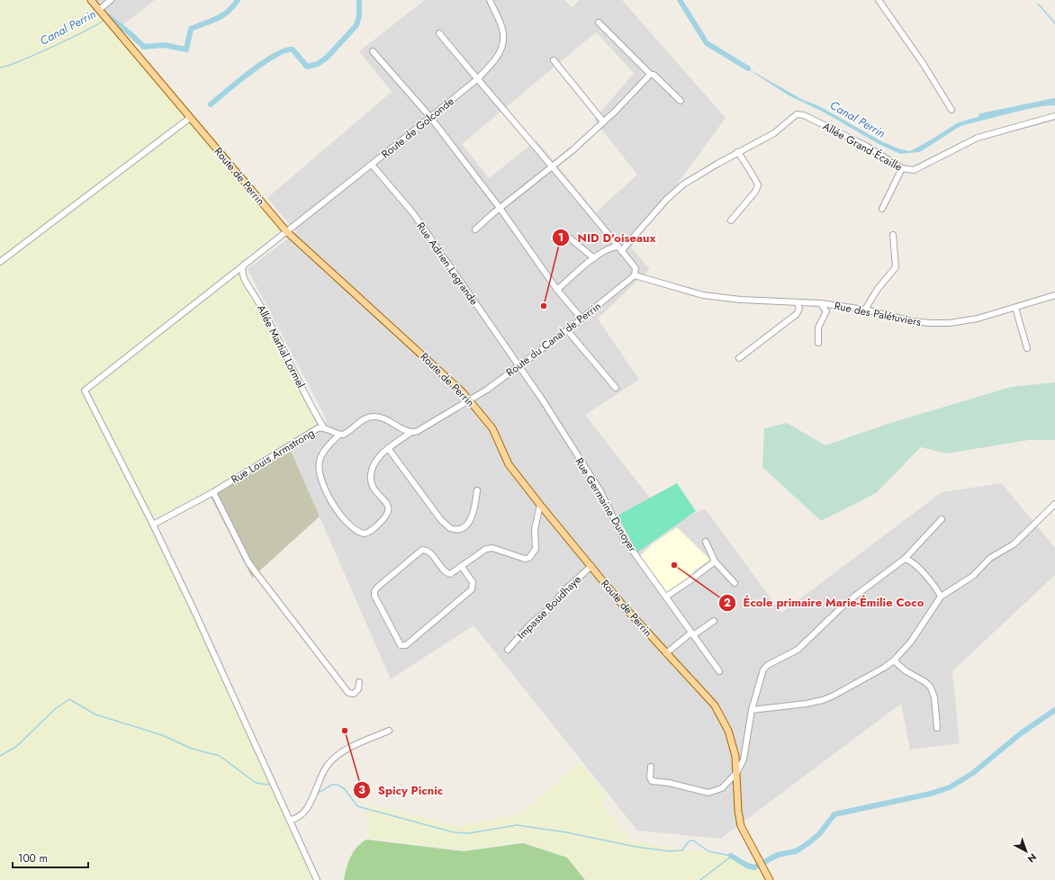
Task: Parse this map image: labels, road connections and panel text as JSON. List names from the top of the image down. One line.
{"streets":{"main road":["Route de Perrin"],"street":["Route de Golconde","Allée Grand Écaille","Rue Adrien Legrande","Rue des Palétuviers","Route du Canal de Perrin","Allée Martial Lormel","Rue Louis Armstrong","Rue Germaine Dunoyer","Impasse Boudhaye"]},"crossings":[["Route de Golconde","Route de Perrin"],["Route de Golconde","Rue Adrien Legrande"],["Route de Golconde","Allée Martial Lormel"],["Route de Golconde","Rue Louis Armstrong"],["Route de Perrin","Route du Canal de Perrin"],["Route de Perrin","Impasse Boudhaye"],["Rue Adrien Legrande","Route du Canal de Perrin"],["Rue Adrien Legrande","Rue Germaine Dunoyer"],["Rue des Palétuviers","Route du Canal de Perrin"],["Route du Canal de Perrin","Rue Germaine Dunoyer"],["Allée Martial Lormel","Rue Louis Armstrong"]],"water":["Canal Perrin"],"places":["NID D'oiseaux","École primaire Marie-Émilie Coco","Spicy Picnic"],"scale_bar":"100 m","north":"bottom right"}
